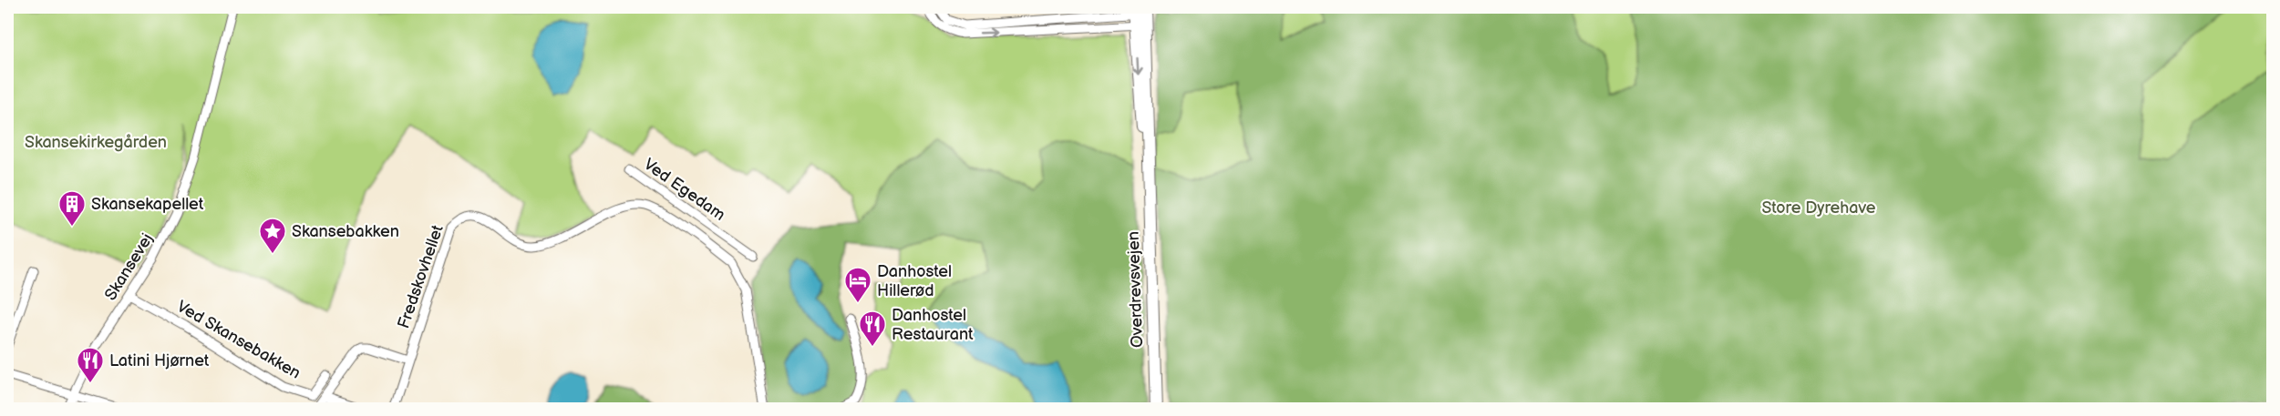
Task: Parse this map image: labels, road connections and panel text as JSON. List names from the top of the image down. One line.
{"streets":{"main road":["Overdrevsvejen"],"street":["Ved Egedam","Skansevej","Fredskovhellet","Ved Skansebakken"]},"crossings":[["Ved Egedam","Fredskovhellet"],["Skansevej","Ved Skansebakken"]],"parks":["Skansekirkegården","Store Dyrehave"],"places":{"building":["Skansekapellet"],"place":["Skansebakken"],"hotel":["Danhostel Hillerød"],"restaurant":["Danhostel Restaurant","Latini Hjørnet"]}}
